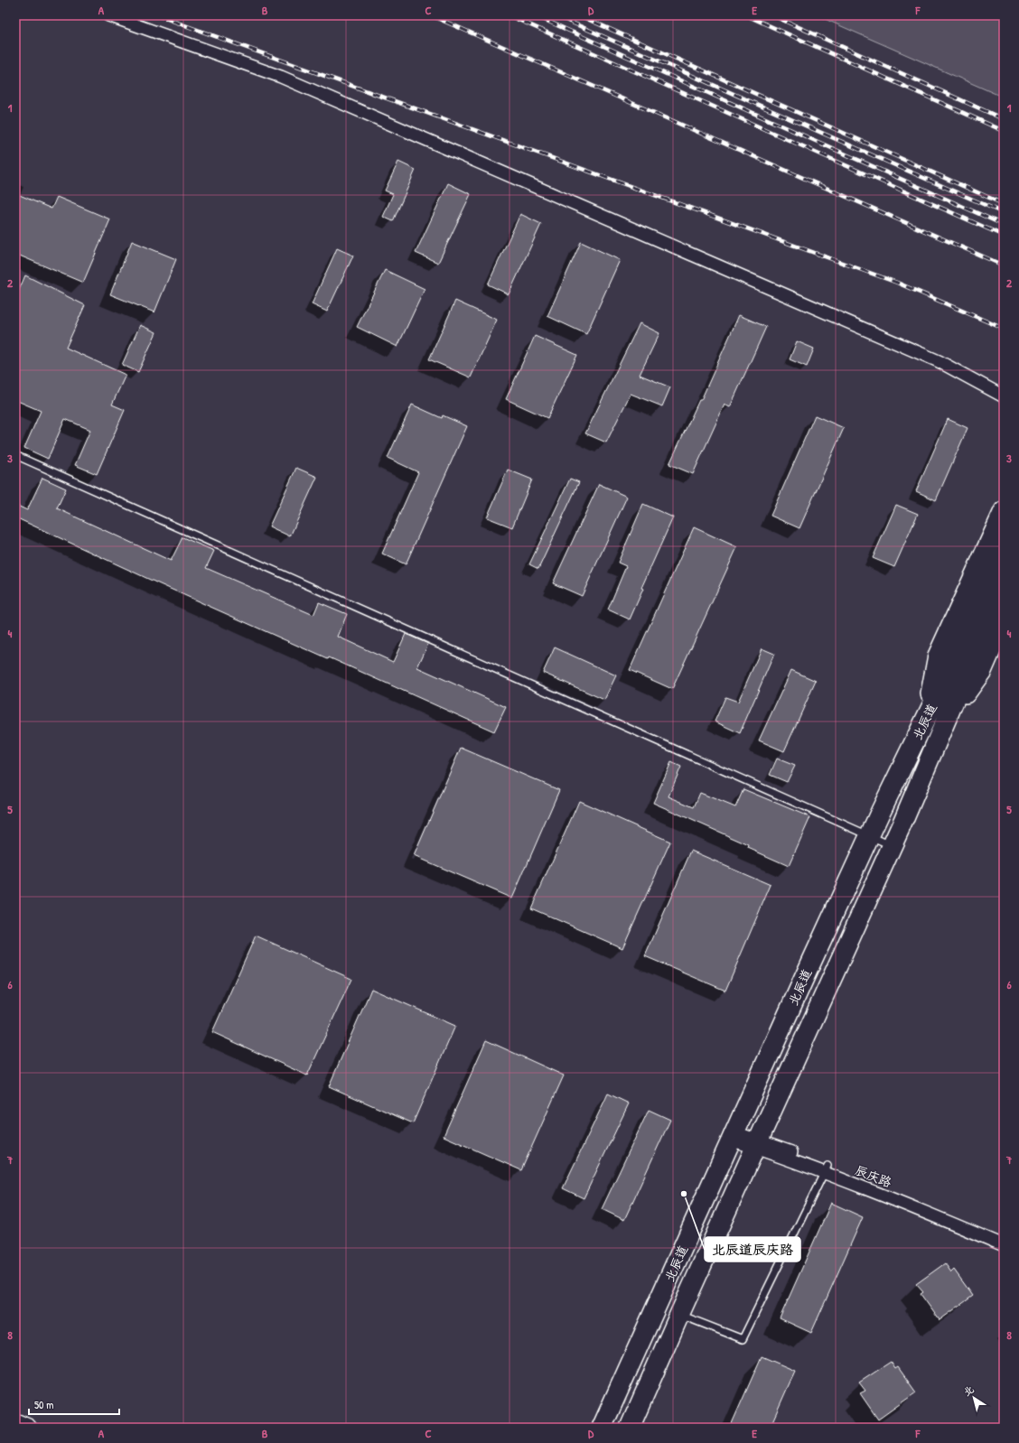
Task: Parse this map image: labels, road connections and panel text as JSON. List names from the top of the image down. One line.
{"streets":{"main road":["北辰道"],"street":["辰庆路"]},"crossings":[["北辰道","辰庆路"]],"places":["北辰道辰庆路"],"scale_bar":"50 m","north":"top left","grid":{"columns":["A","B","C","D","E","F"],"rows":["1","2","3","4","5","6","7","8"]}}
